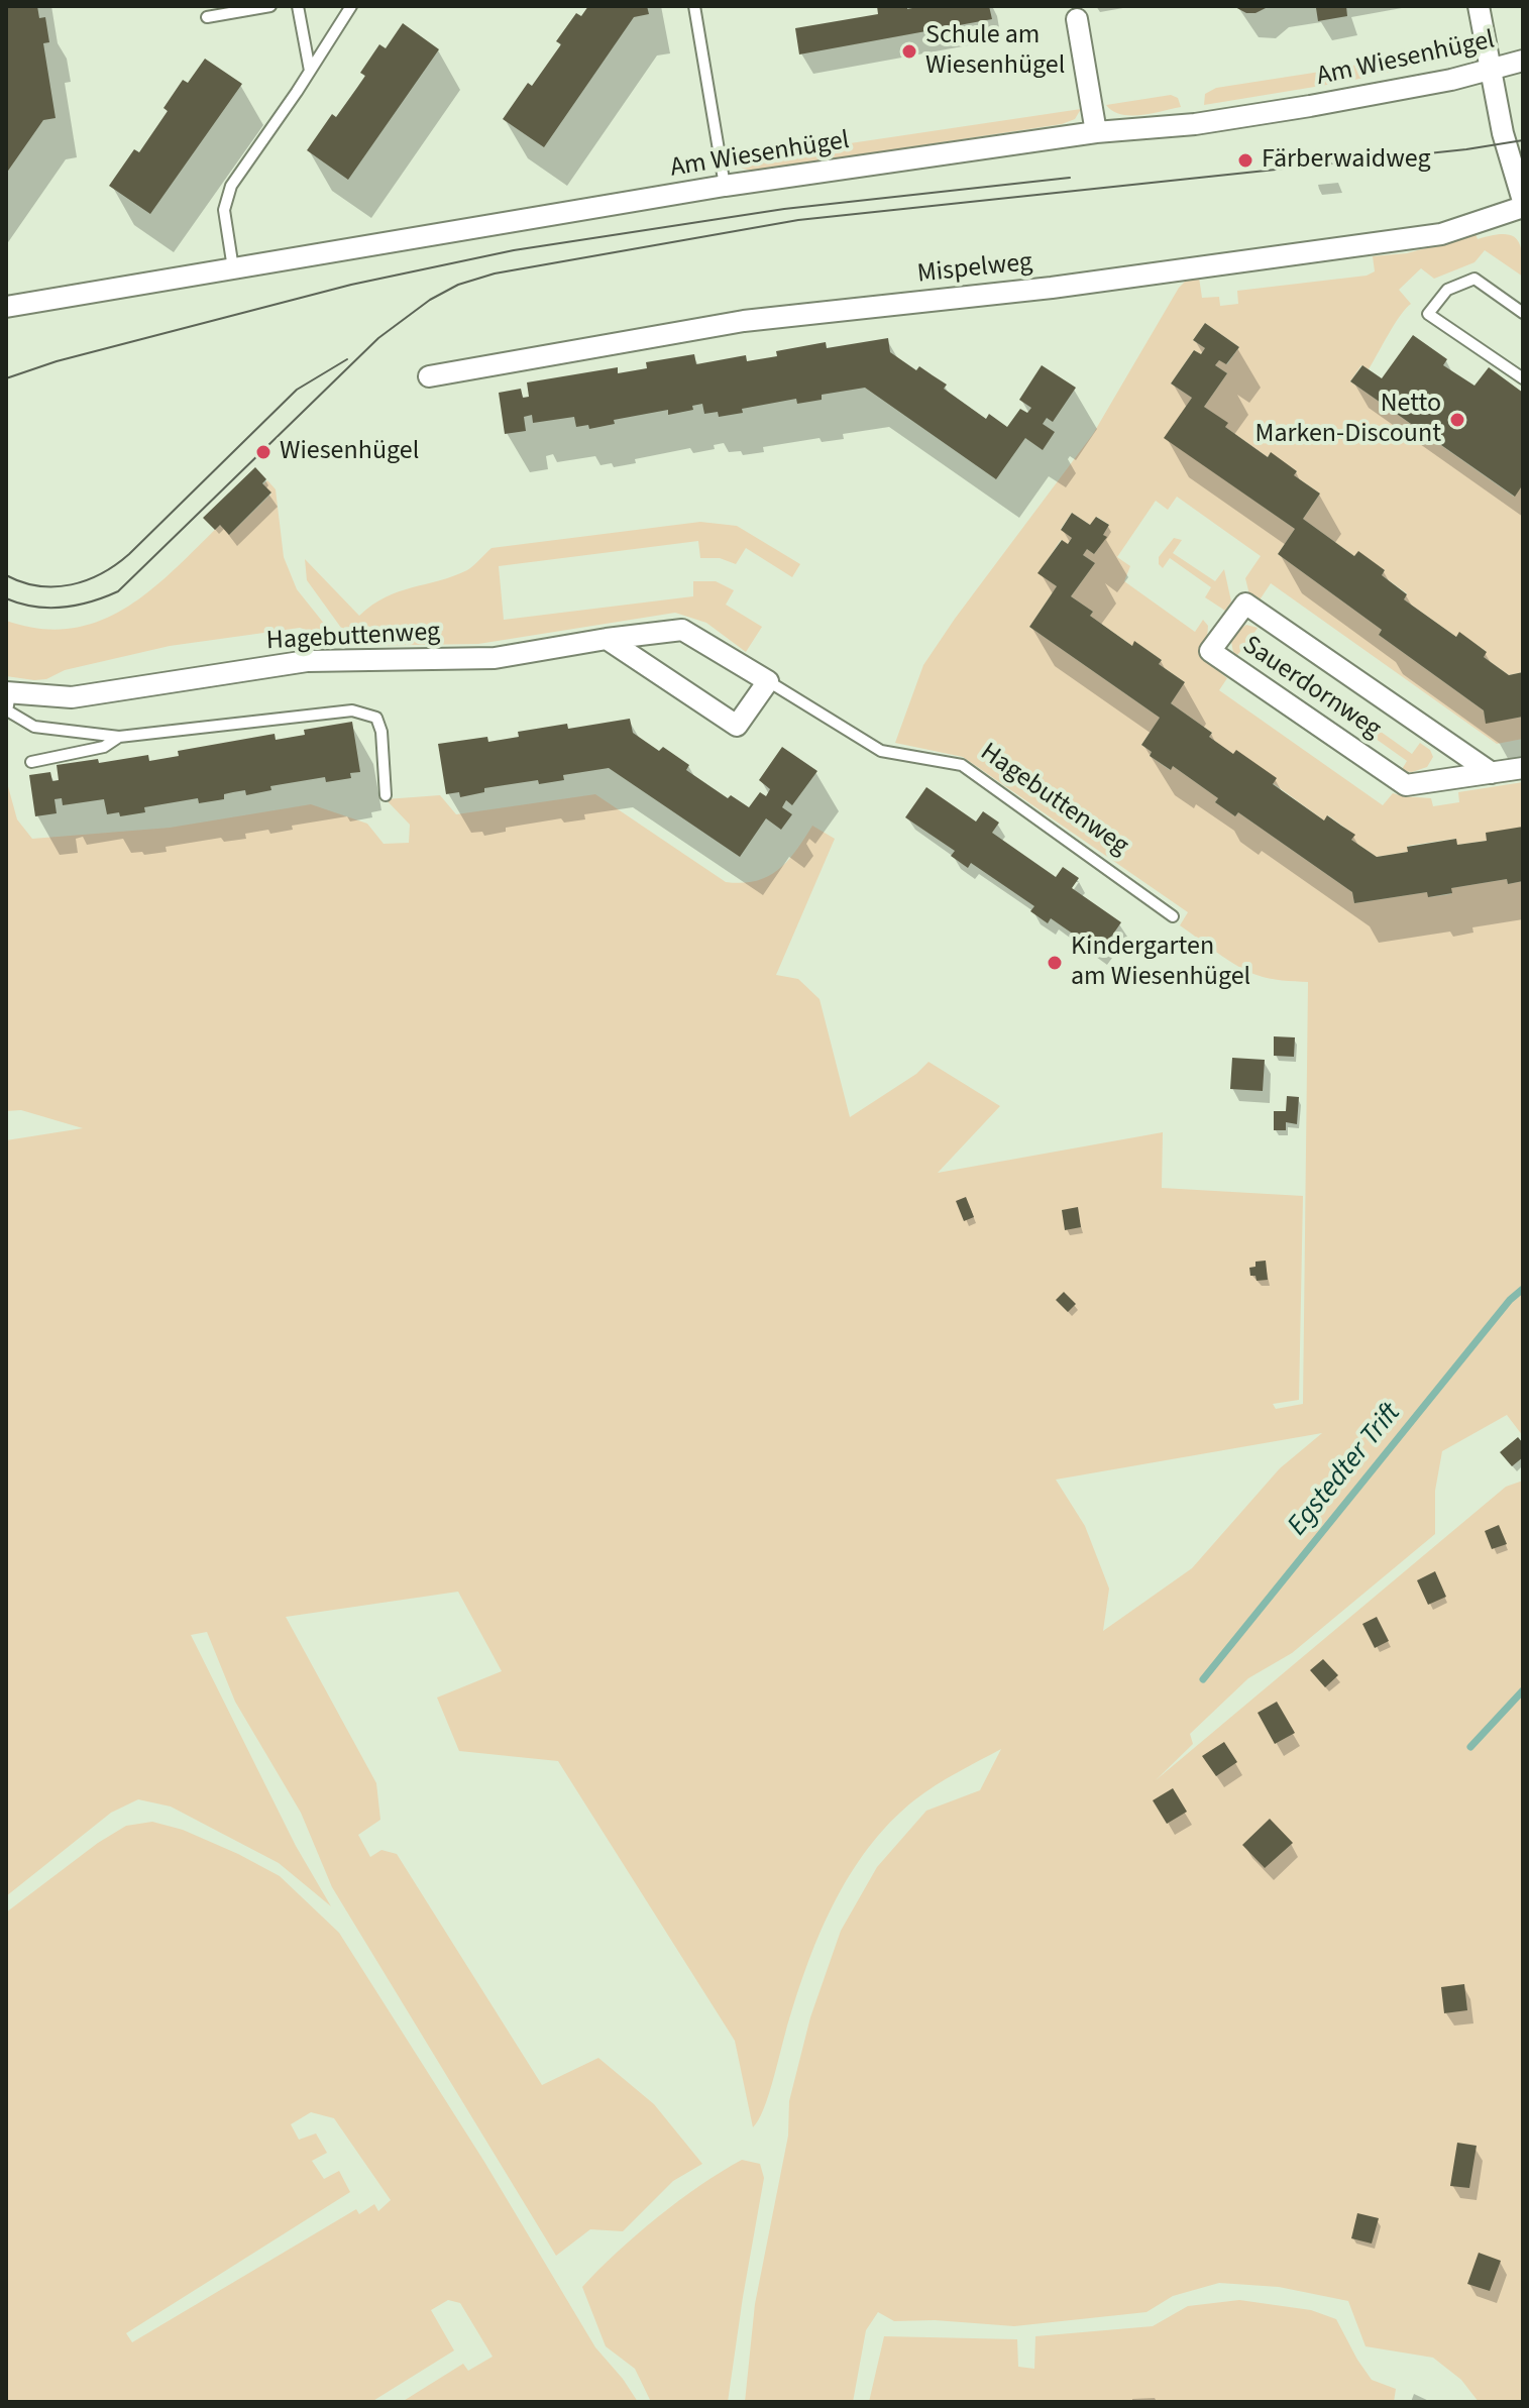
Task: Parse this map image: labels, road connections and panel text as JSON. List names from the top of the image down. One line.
{"streets":{"street":["Am Wiesenhügel","Mispelweg","Hagebuttenweg","Sauerdornweg"]},"water":["Egstedter Trift"],"places":["Schule am Wiesenhügel","Färberwaidweg","Netto Marken-Discount","Wiesenhügel","Kindergarten am Wiesenhügel"]}
